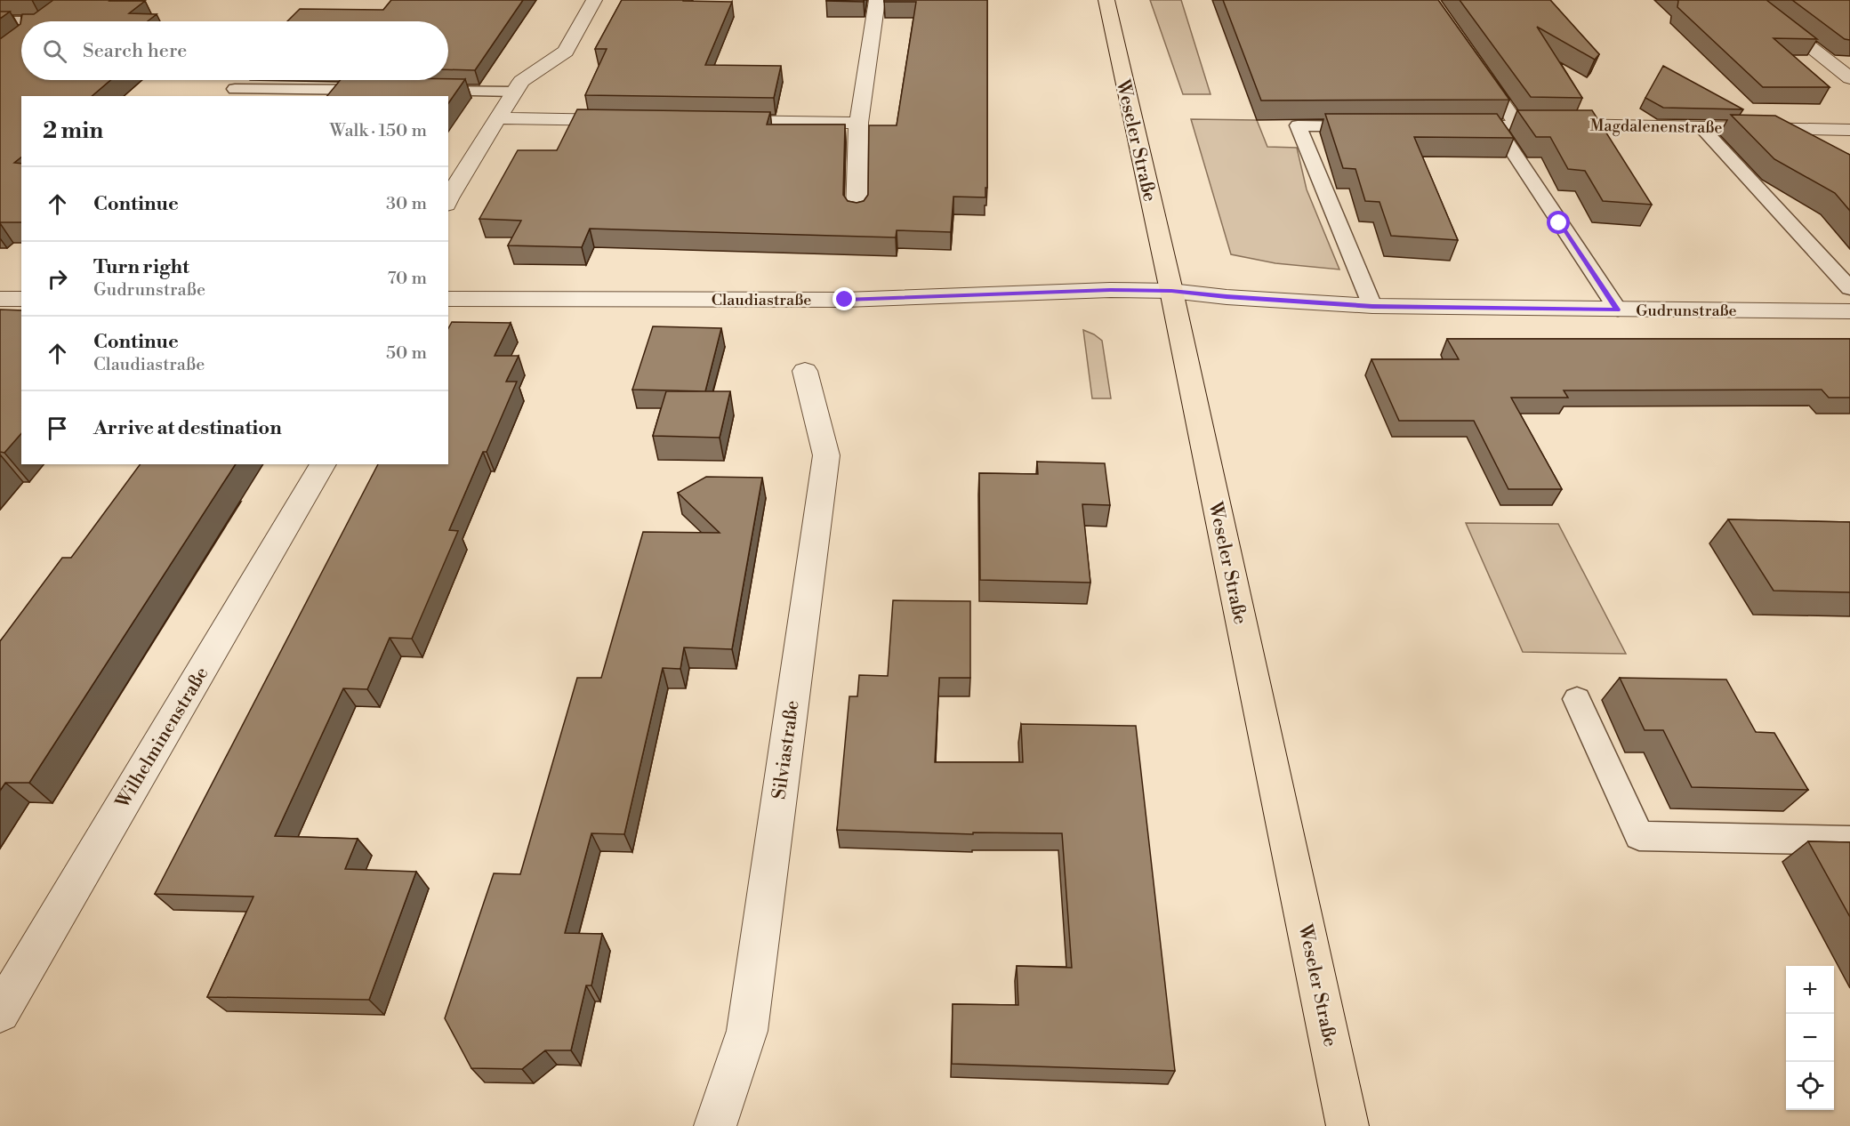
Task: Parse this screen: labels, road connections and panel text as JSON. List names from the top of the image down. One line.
{"streets":{"main road":["Weseler Straße"],"street":["Magdalenenstraße","Claudiastraße","Gudrunstraße","Wilhelminenstraße","Silviastraße"]},"crossings":[["Weseler Straße","Claudiastraße"],["Weseler Straße","Gudrunstraße"],["Claudiastraße","Gudrunstraße"]],"page":{"search":"Search here","heading":["2 min","Walk · 150 m"],"list":[["Continue","30 m"],["Turn right","Gudrunstraße","70 m"],["Continue","Claudiastraße","50 m"],"Arrive at destination"],"map_buttons":["+","−"]}}
